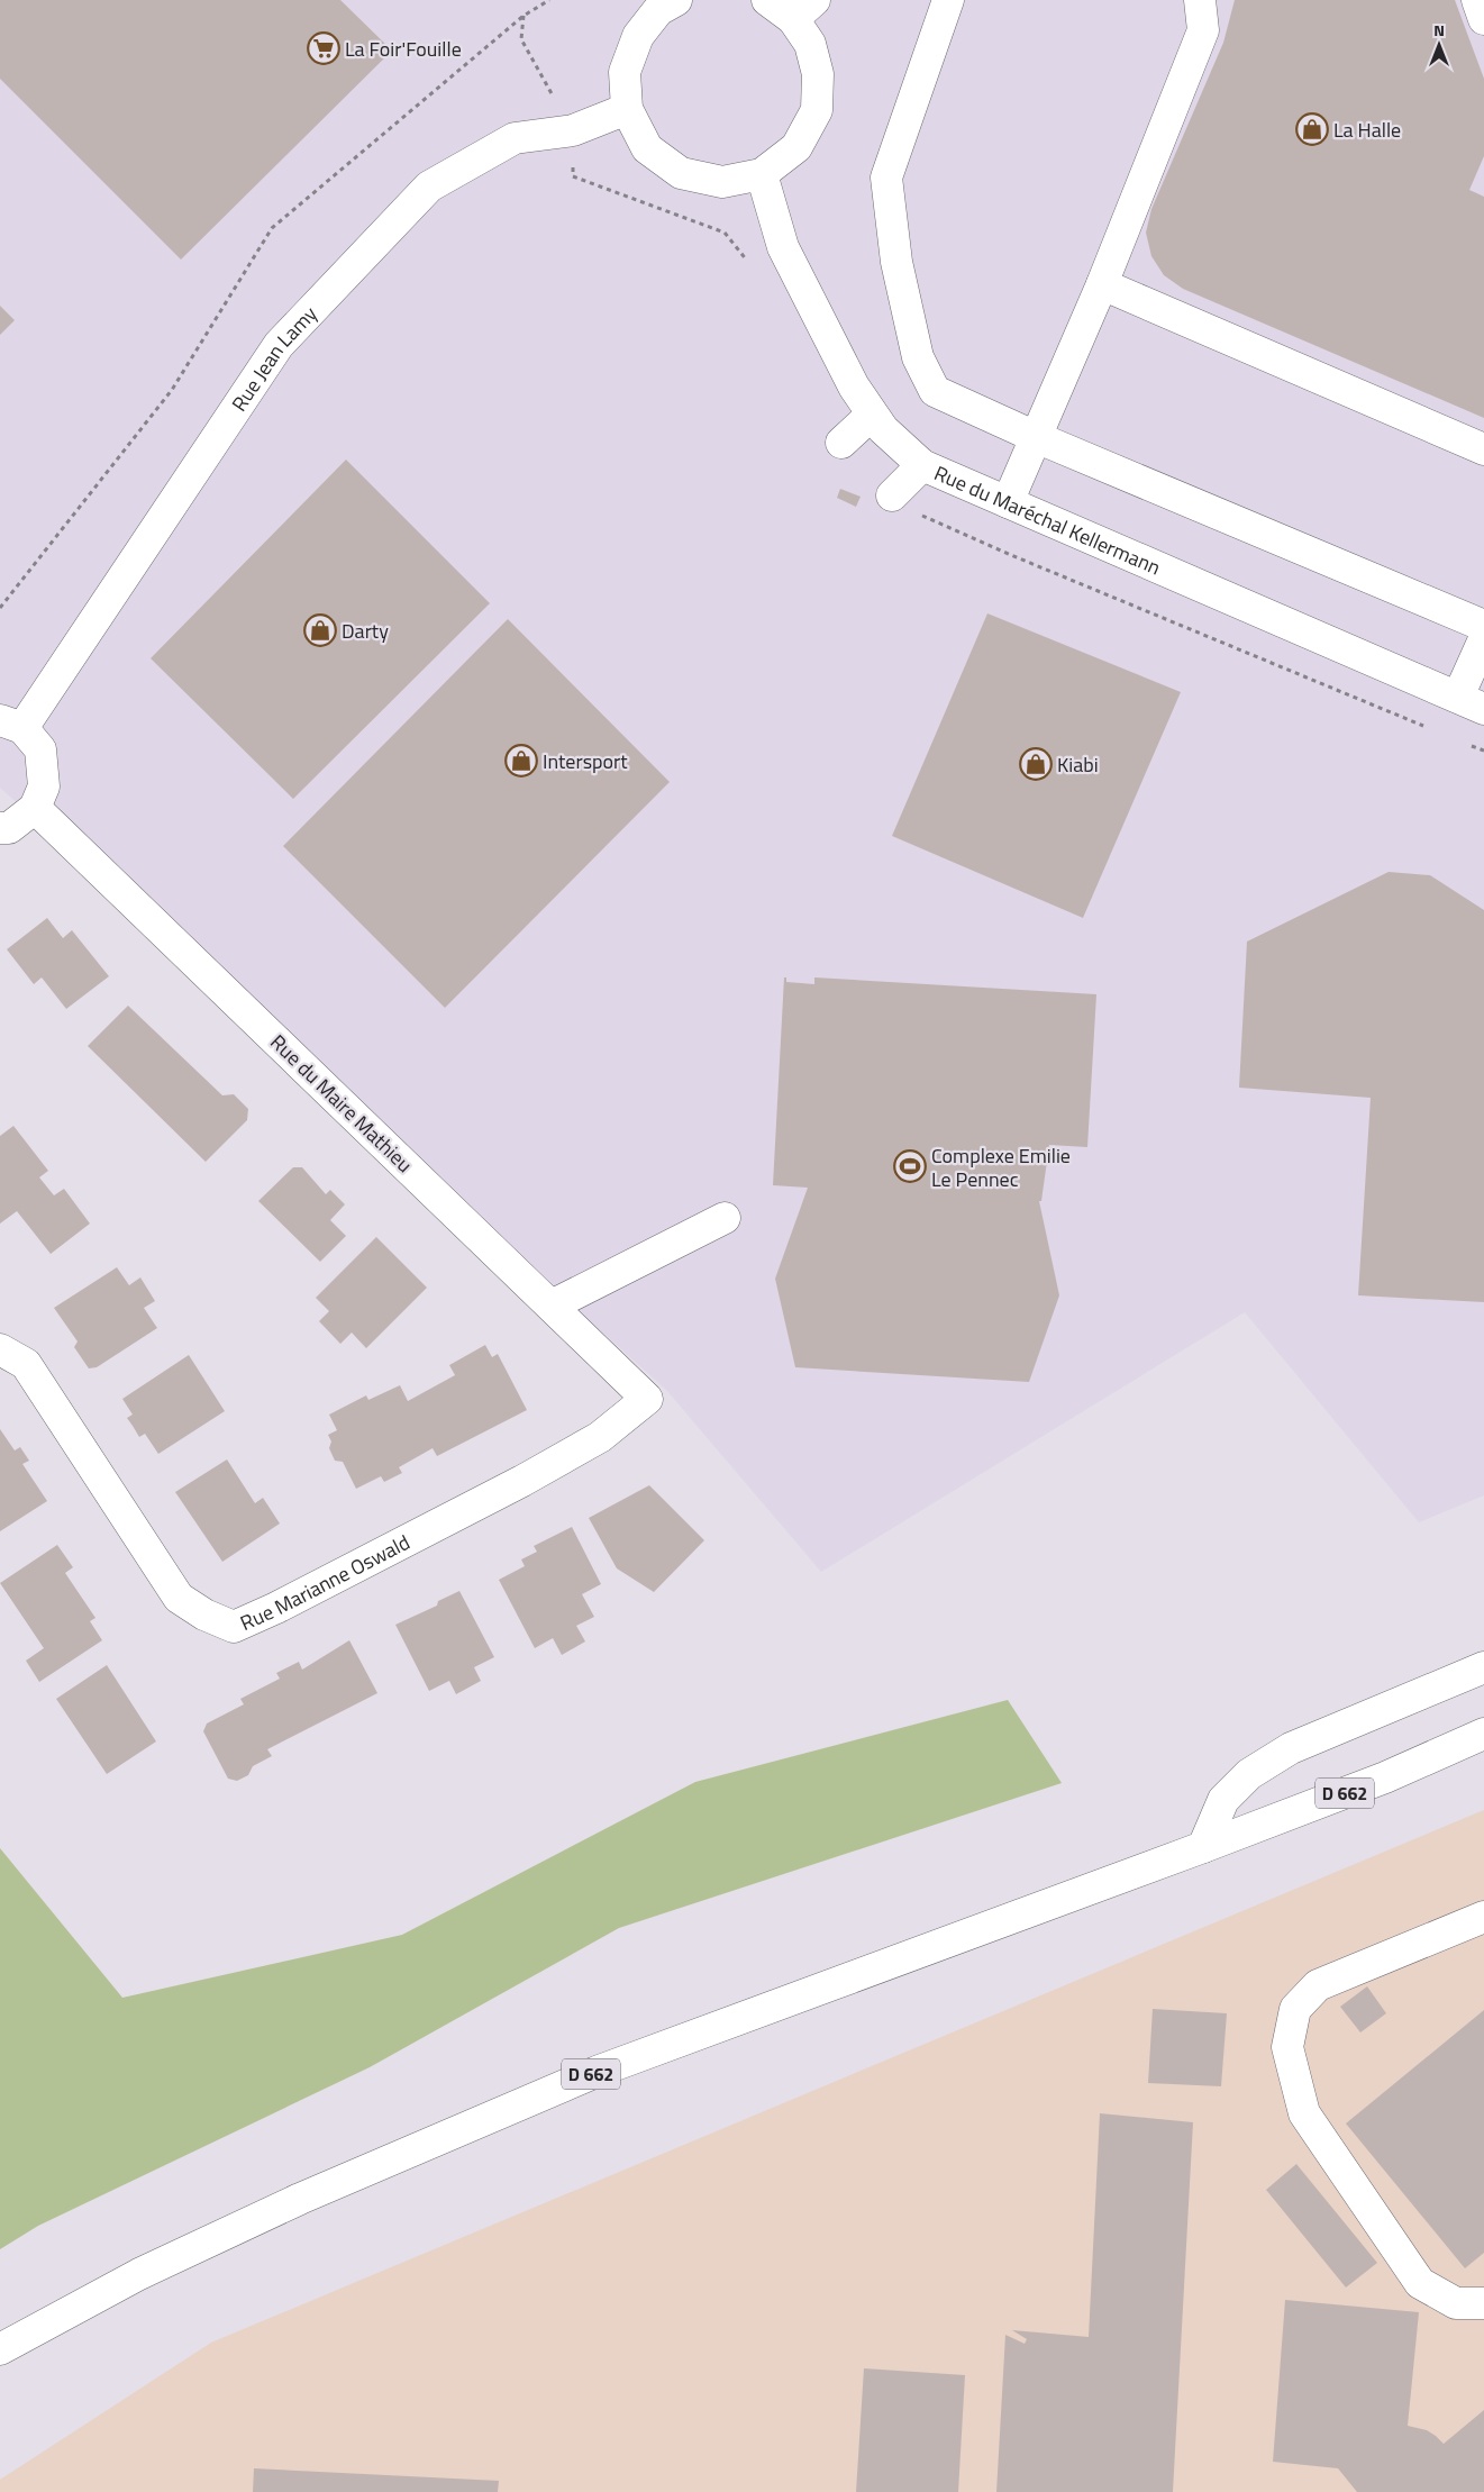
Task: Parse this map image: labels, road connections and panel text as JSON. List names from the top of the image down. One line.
{"streets":{"street":["Rue Jean Lamy","Rue du Maréchal Kellermann","Rue du Maire Mathieu","Rue Marianne Oswald","D 662"]},"crossings":[["Rue du Maire Mathieu","Rue Marianne Oswald"]],"places":{"supermarket":["La Foir'Fouille"],"shop":["La Halle","Darty","Intersport","Kiabi"],"sports":["Complexe Emilie Le Pennec"]},"north":"top"}
